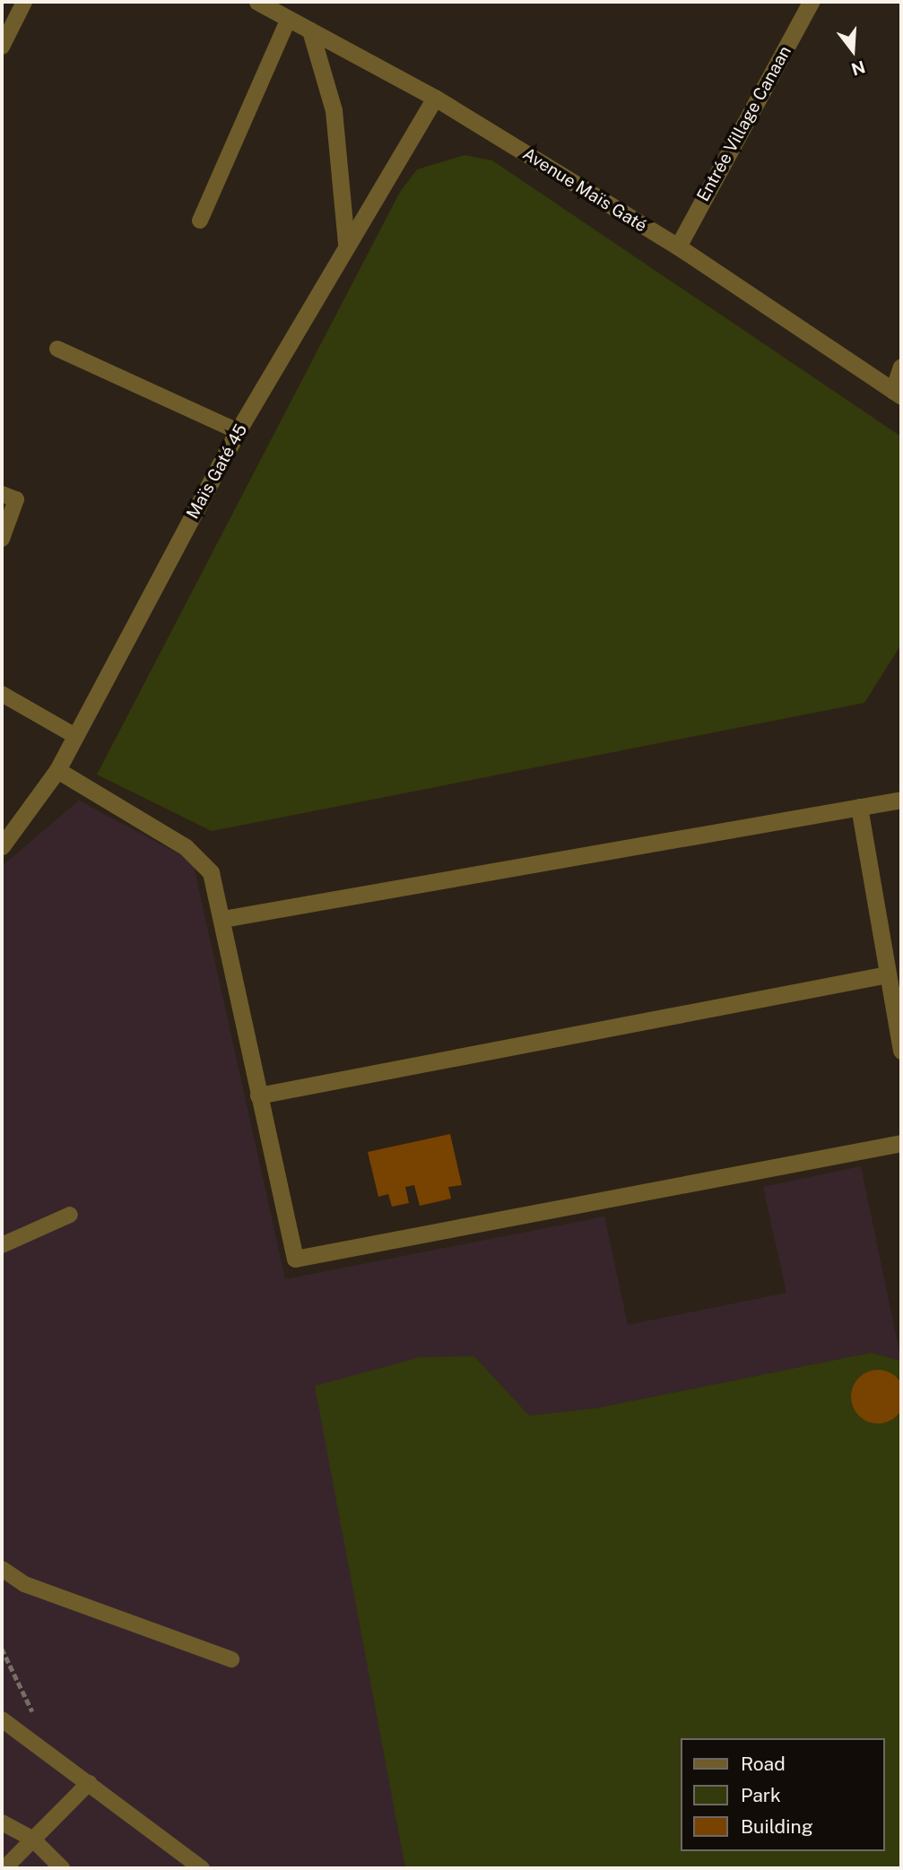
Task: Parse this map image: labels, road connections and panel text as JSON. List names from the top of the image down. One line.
{"streets":{"street":["Entrée Village Canaan","Avenue Maïs Gaté","Maïs Gaté 45"]},"crossings":[["Entrée Village Canaan","Avenue Maïs Gaté"],["Avenue Maïs Gaté","Maïs Gaté 45"]],"legend":["Road","Park","Building"],"north":"bottom"}
